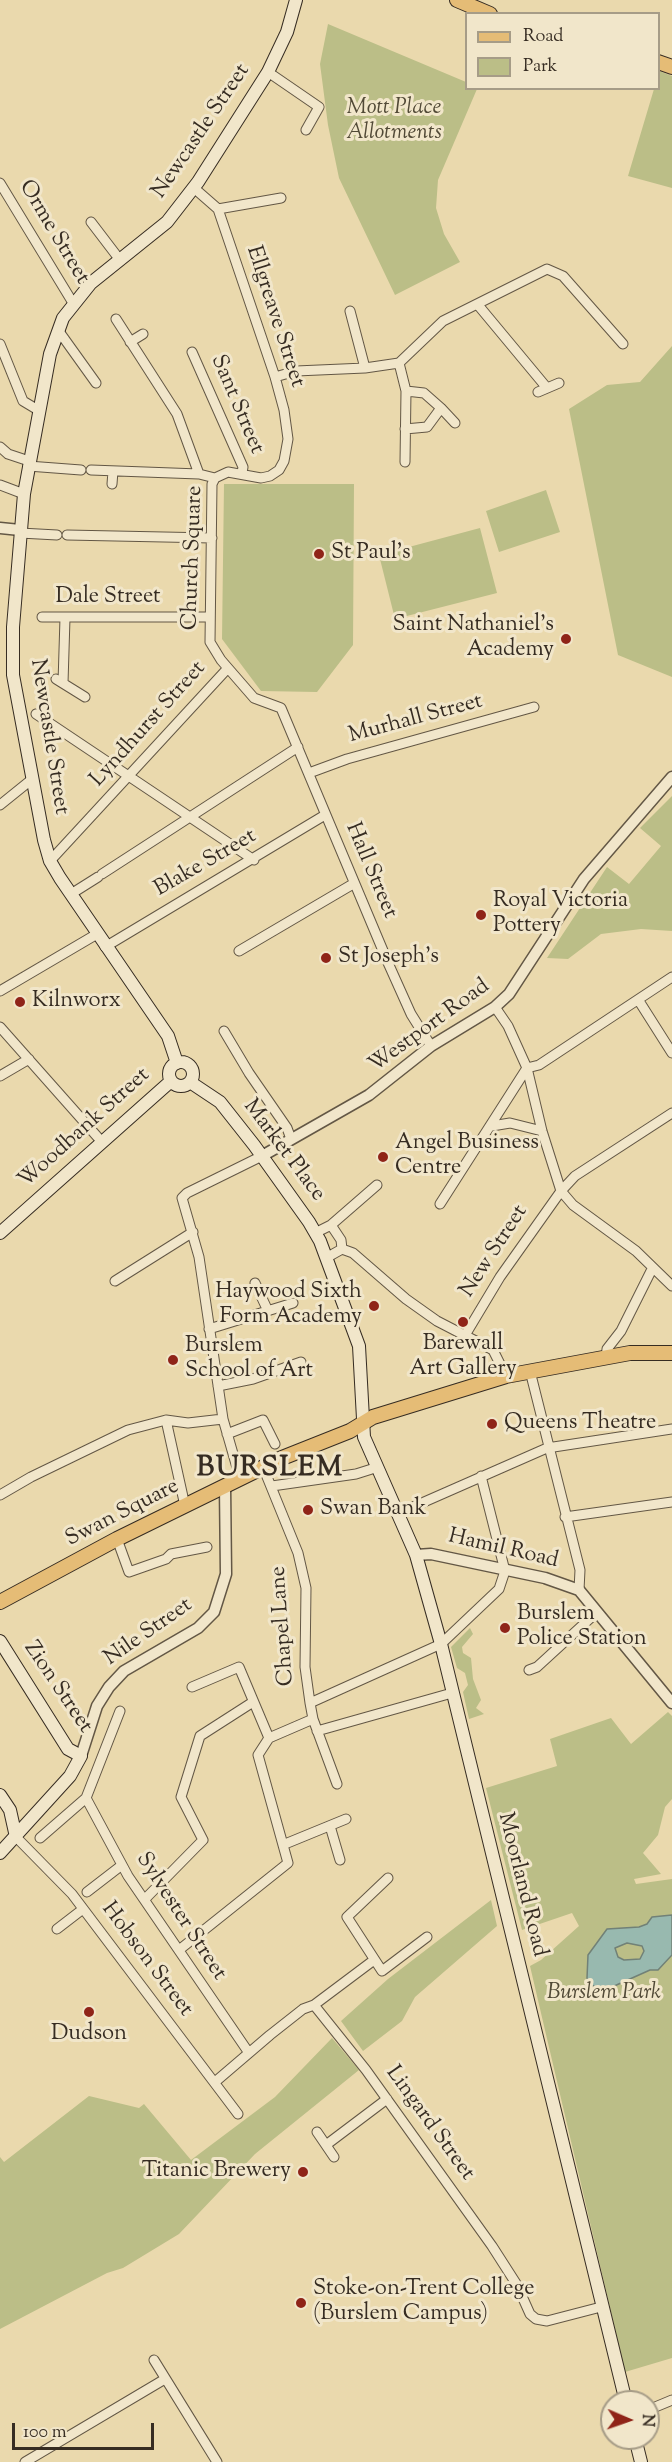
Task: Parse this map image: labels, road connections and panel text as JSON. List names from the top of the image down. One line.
{"streets":{"main road":["Newcastle Street","Woodbank Street","Market Place","Swan Square","Nile Street","Zion Street","Moorland Road"],"street":["Orme Street","Ellgreave Street","Sant Street","Church Square","Dale Street","Murhall Street","Lyndhurst Street","Blake Street","Hall Street","Westport Road","New Street","Hamil Road","Chapel Lane","Sylvester Street","Hobson Street","Lingard Street"]},"crossings":[["Newcastle Street","Orme Street"],["Newcastle Street","Lyndhurst Street"],["Newcastle Street","Blake Street"],["Newcastle Street","Woodbank Street"],["Newcastle Street","Market Place"],["Ellgreave Street","Church Square"],["Sant Street","Church Square"],["Church Square","Dale Street"],["Church Square","Lyndhurst Street"],["Church Square","Hall Street"],["Murhall Street","Hall Street"],["Blake Street","Hall Street"],["Hall Street","Westport Road"],["Westport Road","Market Place"],["Woodbank Street","Market Place"],["Market Place","Swan Square"],["Market Place","Moorland Road"],["Swan Square","Chapel Lane"],["Swan Square","Nile Street"],["Swan Square","Moorland Road"],["Hamil Road","Moorland Road"],["Nile Street","Zion Street"],["Nile Street","Hobson Street"],["Moorland Road","Lingard Street"]],"districts":["BURSLEM"],"parks":["Mott Place Allotments","Burslem Park"],"places":["St Paul's","Saint Nathaniel's Academy","Royal Victoria Pottery","St Joseph's","Kilnworx","Angel Business Centre","Haywood Sixth Form Academy","Barewall Art Gallery","Burslem School of Art","Queens Theatre","Swan Bank","Burslem Police Station","Dudson","Titanic Brewery","Stoke-on-Trent College (Burslem Campus)"],"legend":["Road","Park"],"scale_bar":"100 m","north":"right"}
